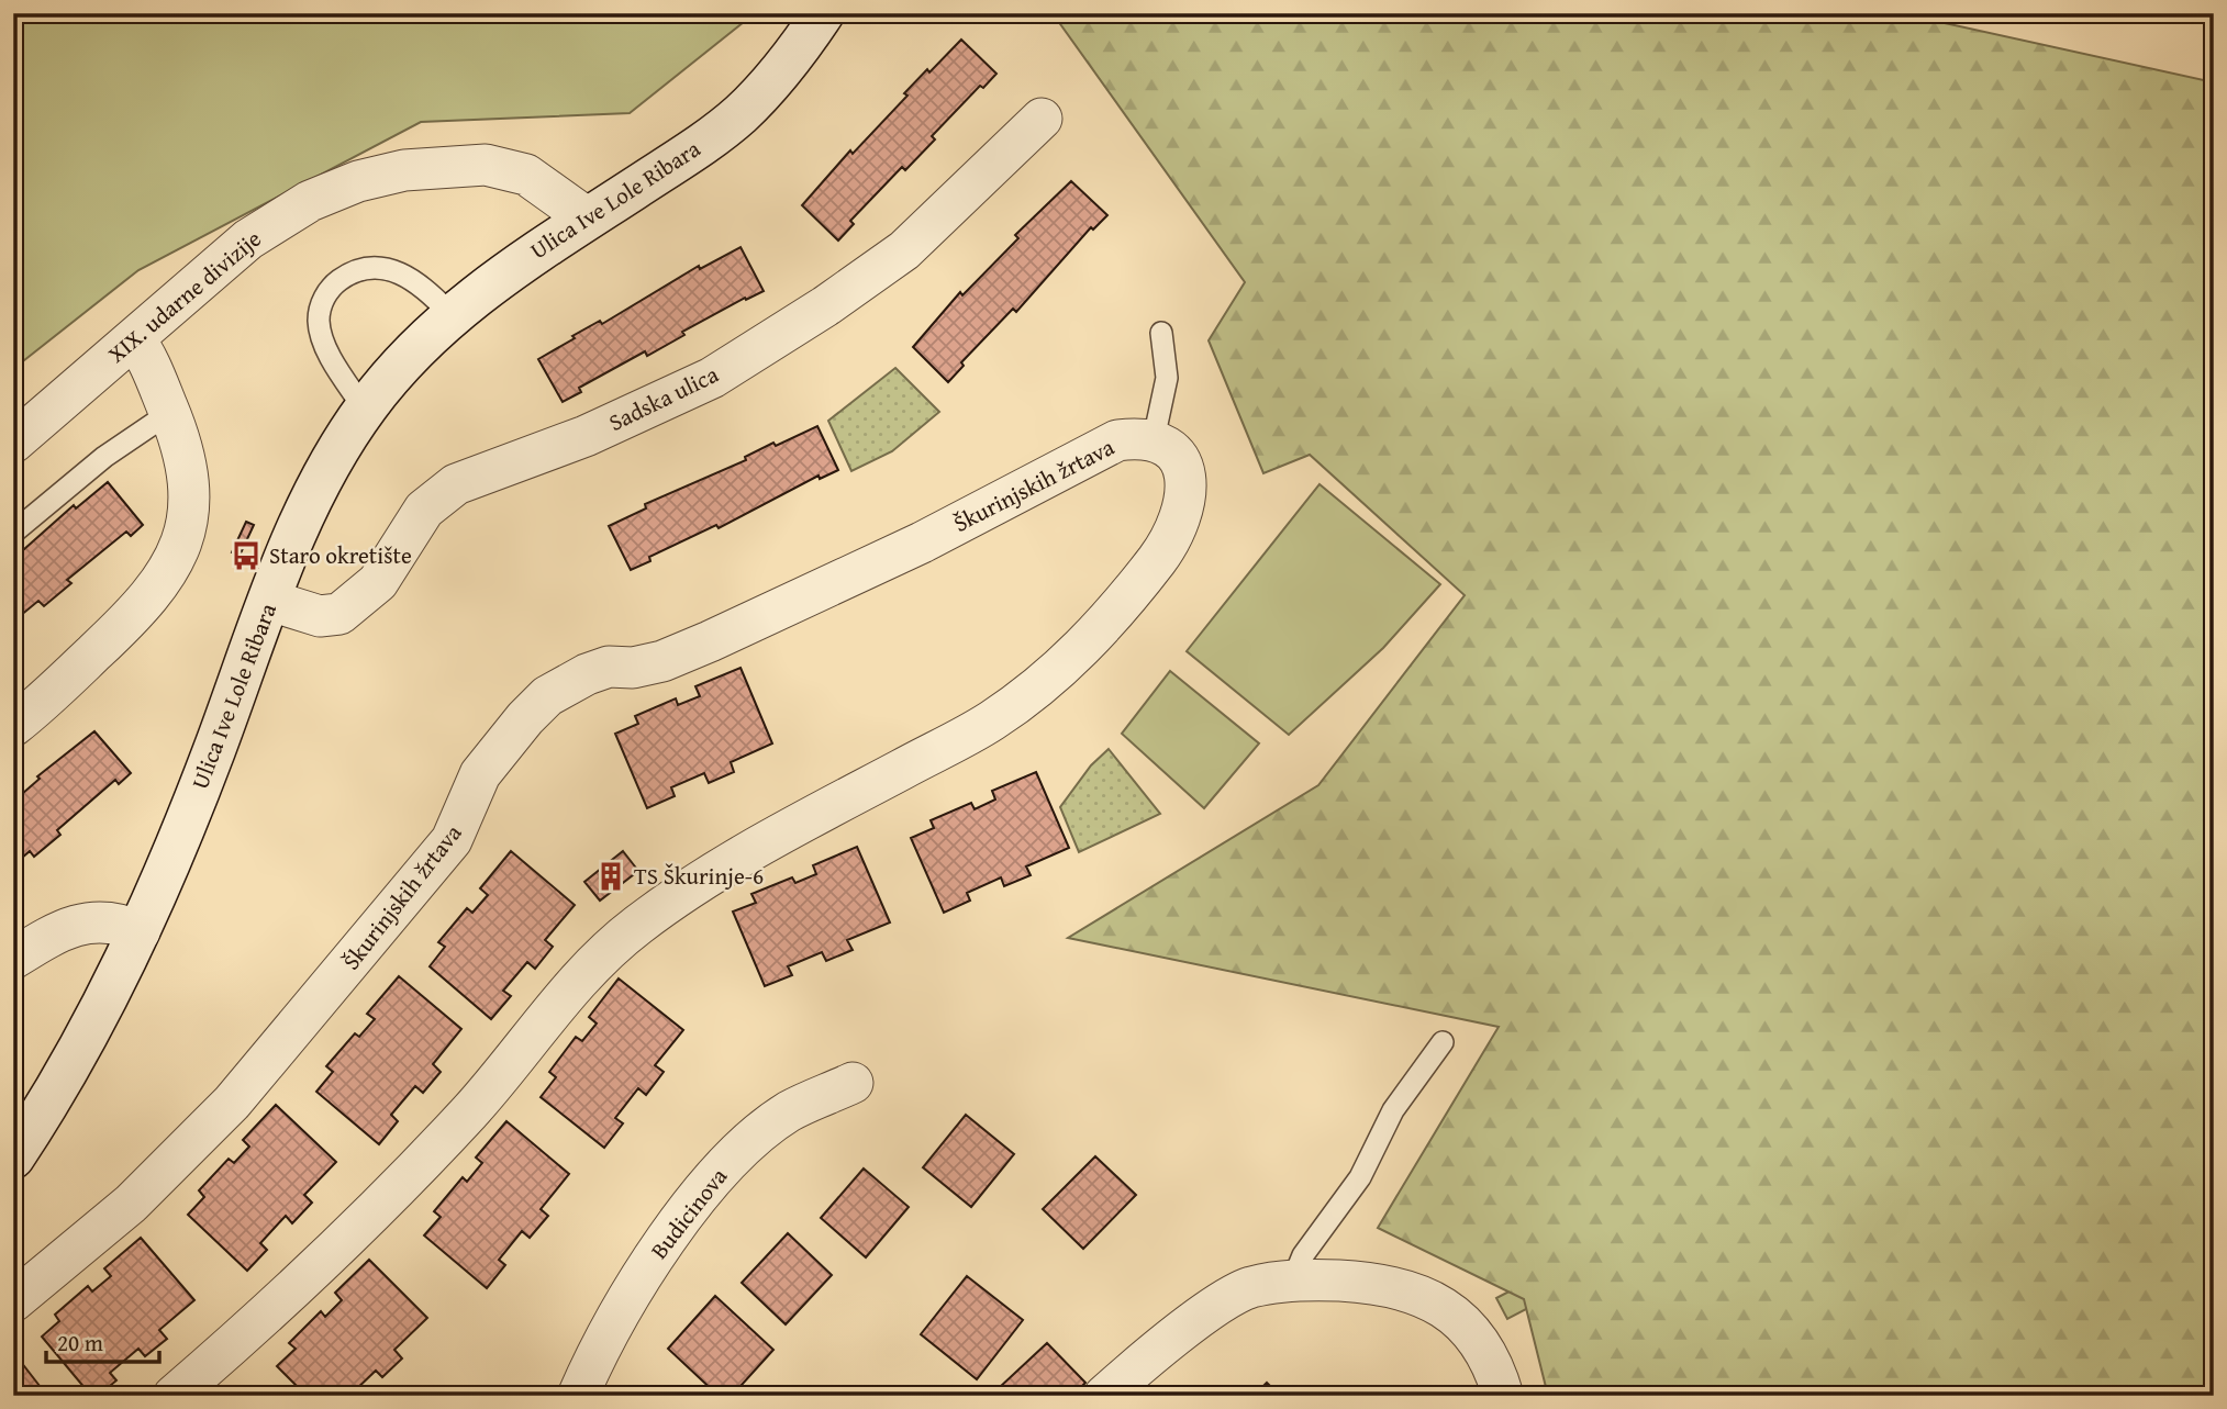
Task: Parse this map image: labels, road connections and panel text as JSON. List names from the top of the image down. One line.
{"streets":{"street":["Ulica Ive Lole Ribara","XIX. udarne divizije","Sadska ulica","Škurinjskih žrtava","Budicinova"]},"crossings":[["Ulica Ive Lole Ribara","XIX. udarne divizije"],["Ulica Ive Lole Ribara","Sadska ulica"]],"places":{"bus stop":["Staro okretište"],"building":["TS Škurinje-6"]},"scale_bar":"20 m"}
